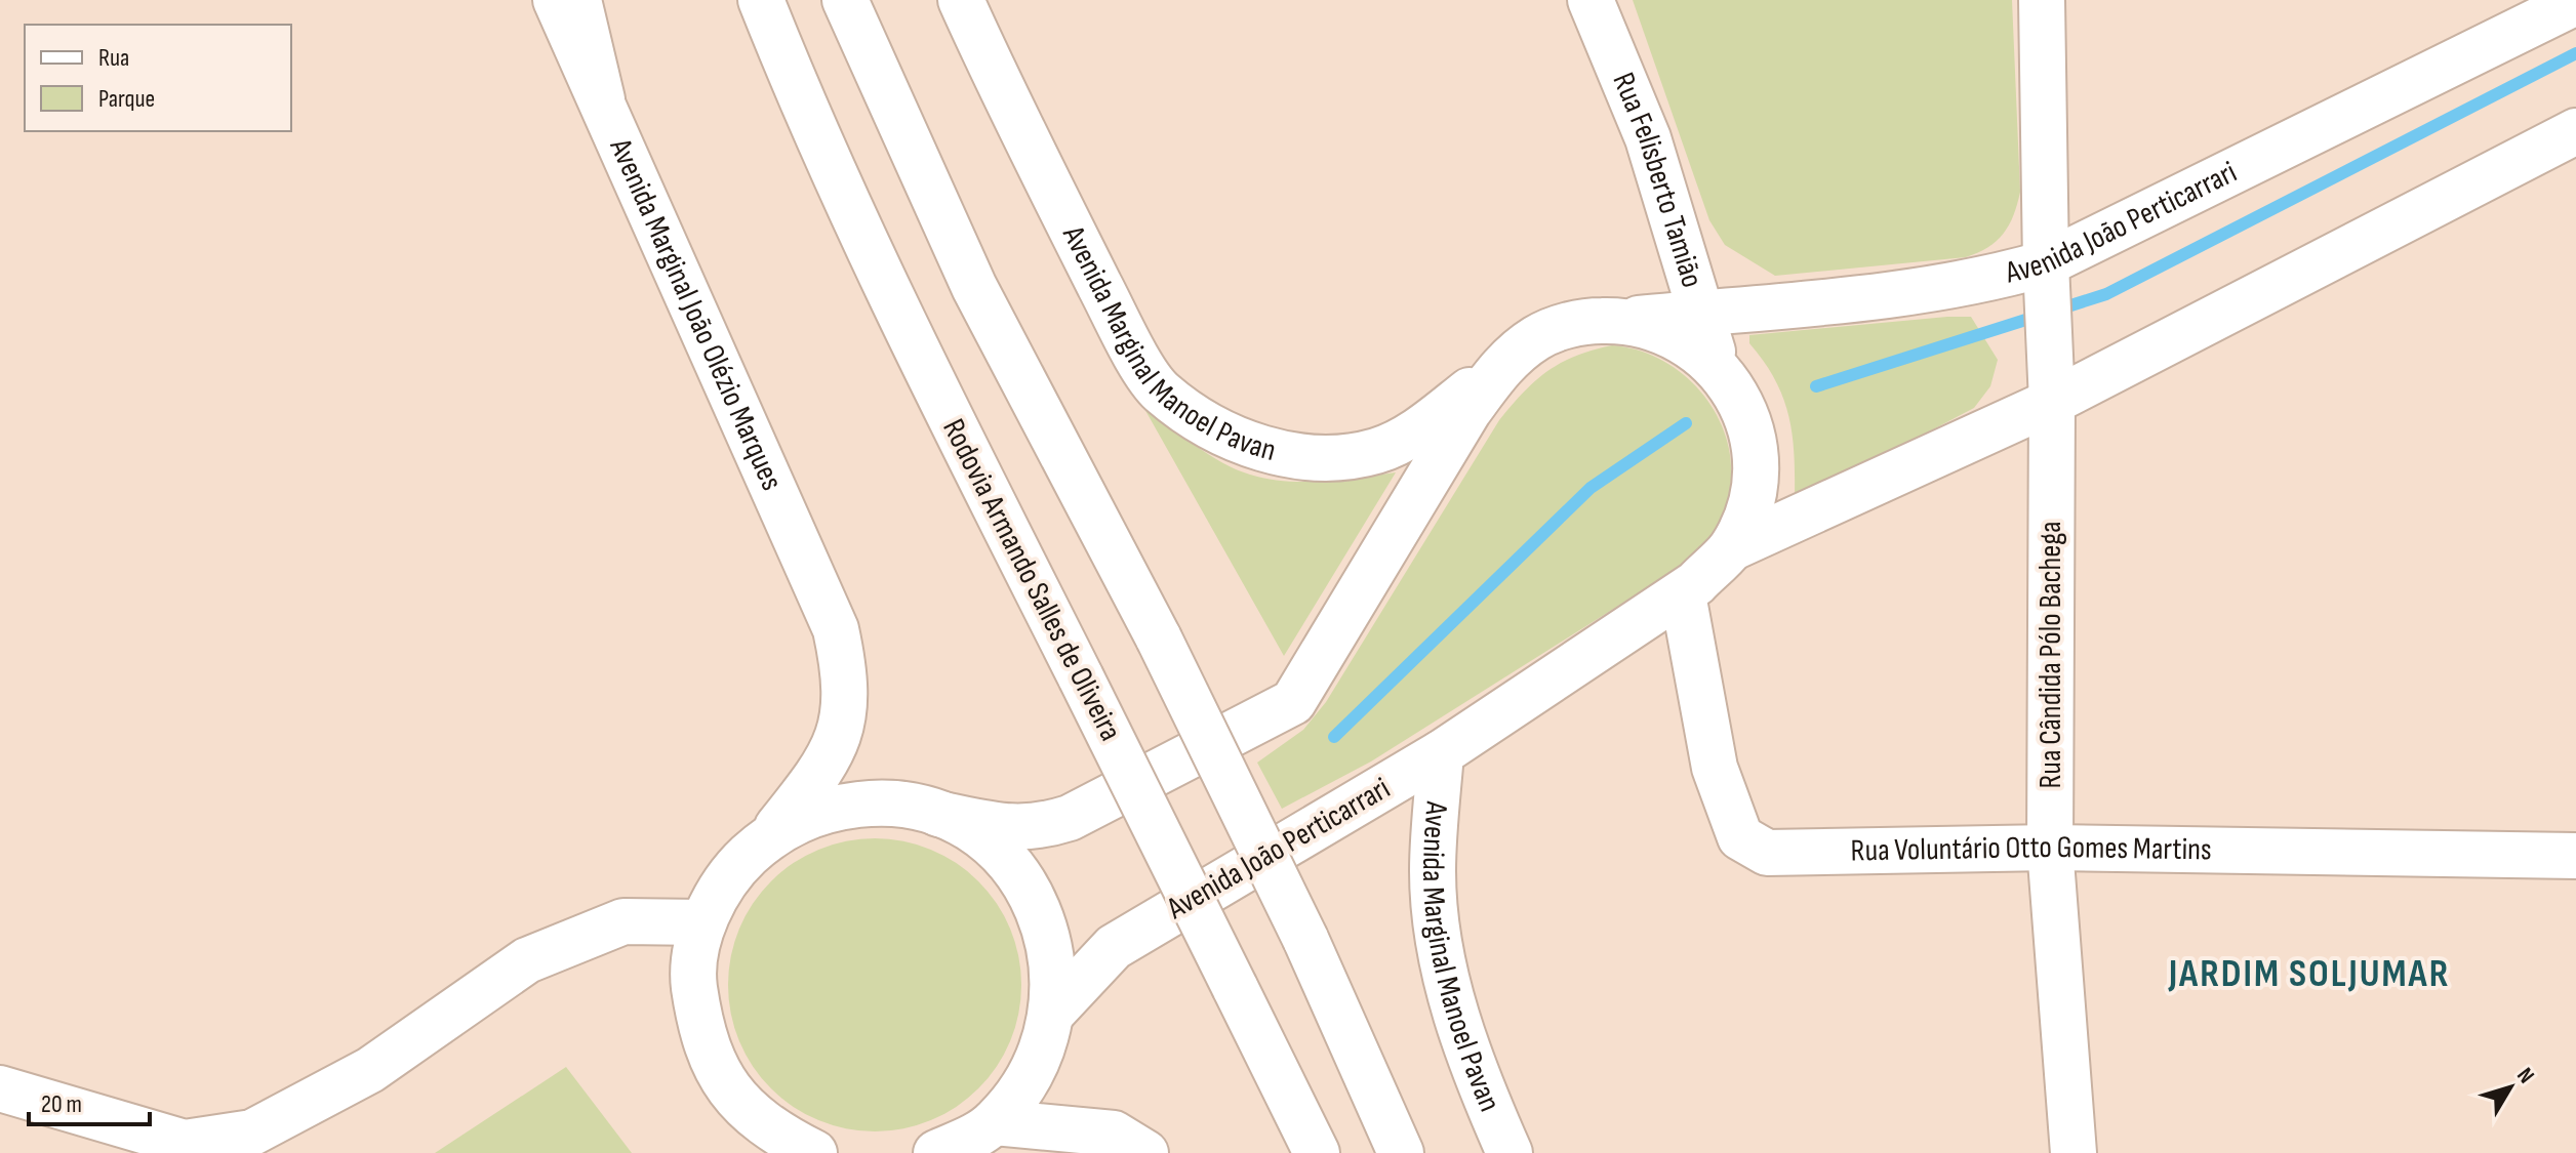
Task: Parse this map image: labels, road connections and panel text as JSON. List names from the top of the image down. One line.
{"streets":{"main road":["Rua Felisberto Tamião","Avenida João Perticarrari","Avenida Marginal João Olézio Marques","Avenida Marginal Manoel Pavan","Rodovia Armando Salles de Oliveira","Rua Cândida Pólo Bachega","Rua Voluntário Otto Gomes Martins"]},"crossings":[["Rua Felisberto Tamião","Avenida João Perticarrari"],["Avenida João Perticarrari","Avenida Marginal Manoel Pavan"],["Avenida João Perticarrari","Rua Cândida Pólo Bachega"],["Avenida João Perticarrari","Rua Voluntário Otto Gomes Martins"],["Rua Cândida Pólo Bachega","Rua Voluntário Otto Gomes Martins"]],"districts":["JARDIM SOLJUMAR"],"legend":["Rua","Parque"],"scale_bar":"20 m","north":"top right"}
